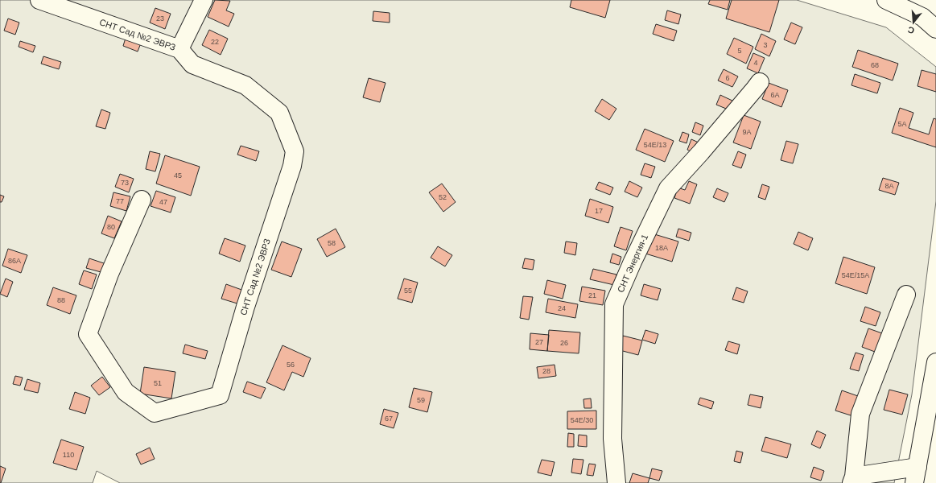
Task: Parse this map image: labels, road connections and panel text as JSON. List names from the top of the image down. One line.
{"streets":{"street":["СНТ Сад №2 ЭВРЗ","СНТ Энергия-1"]},"house_numbers":["23","22","3","5","4","68","6","6А","5А","9А","54Е/13","45","73","8А","52","77","47","17","80","58","18А","86А","54Е/15А","55","21","88","24","27","26","56","28","51","59","67","54Е/30","110"],"north":"bottom"}
